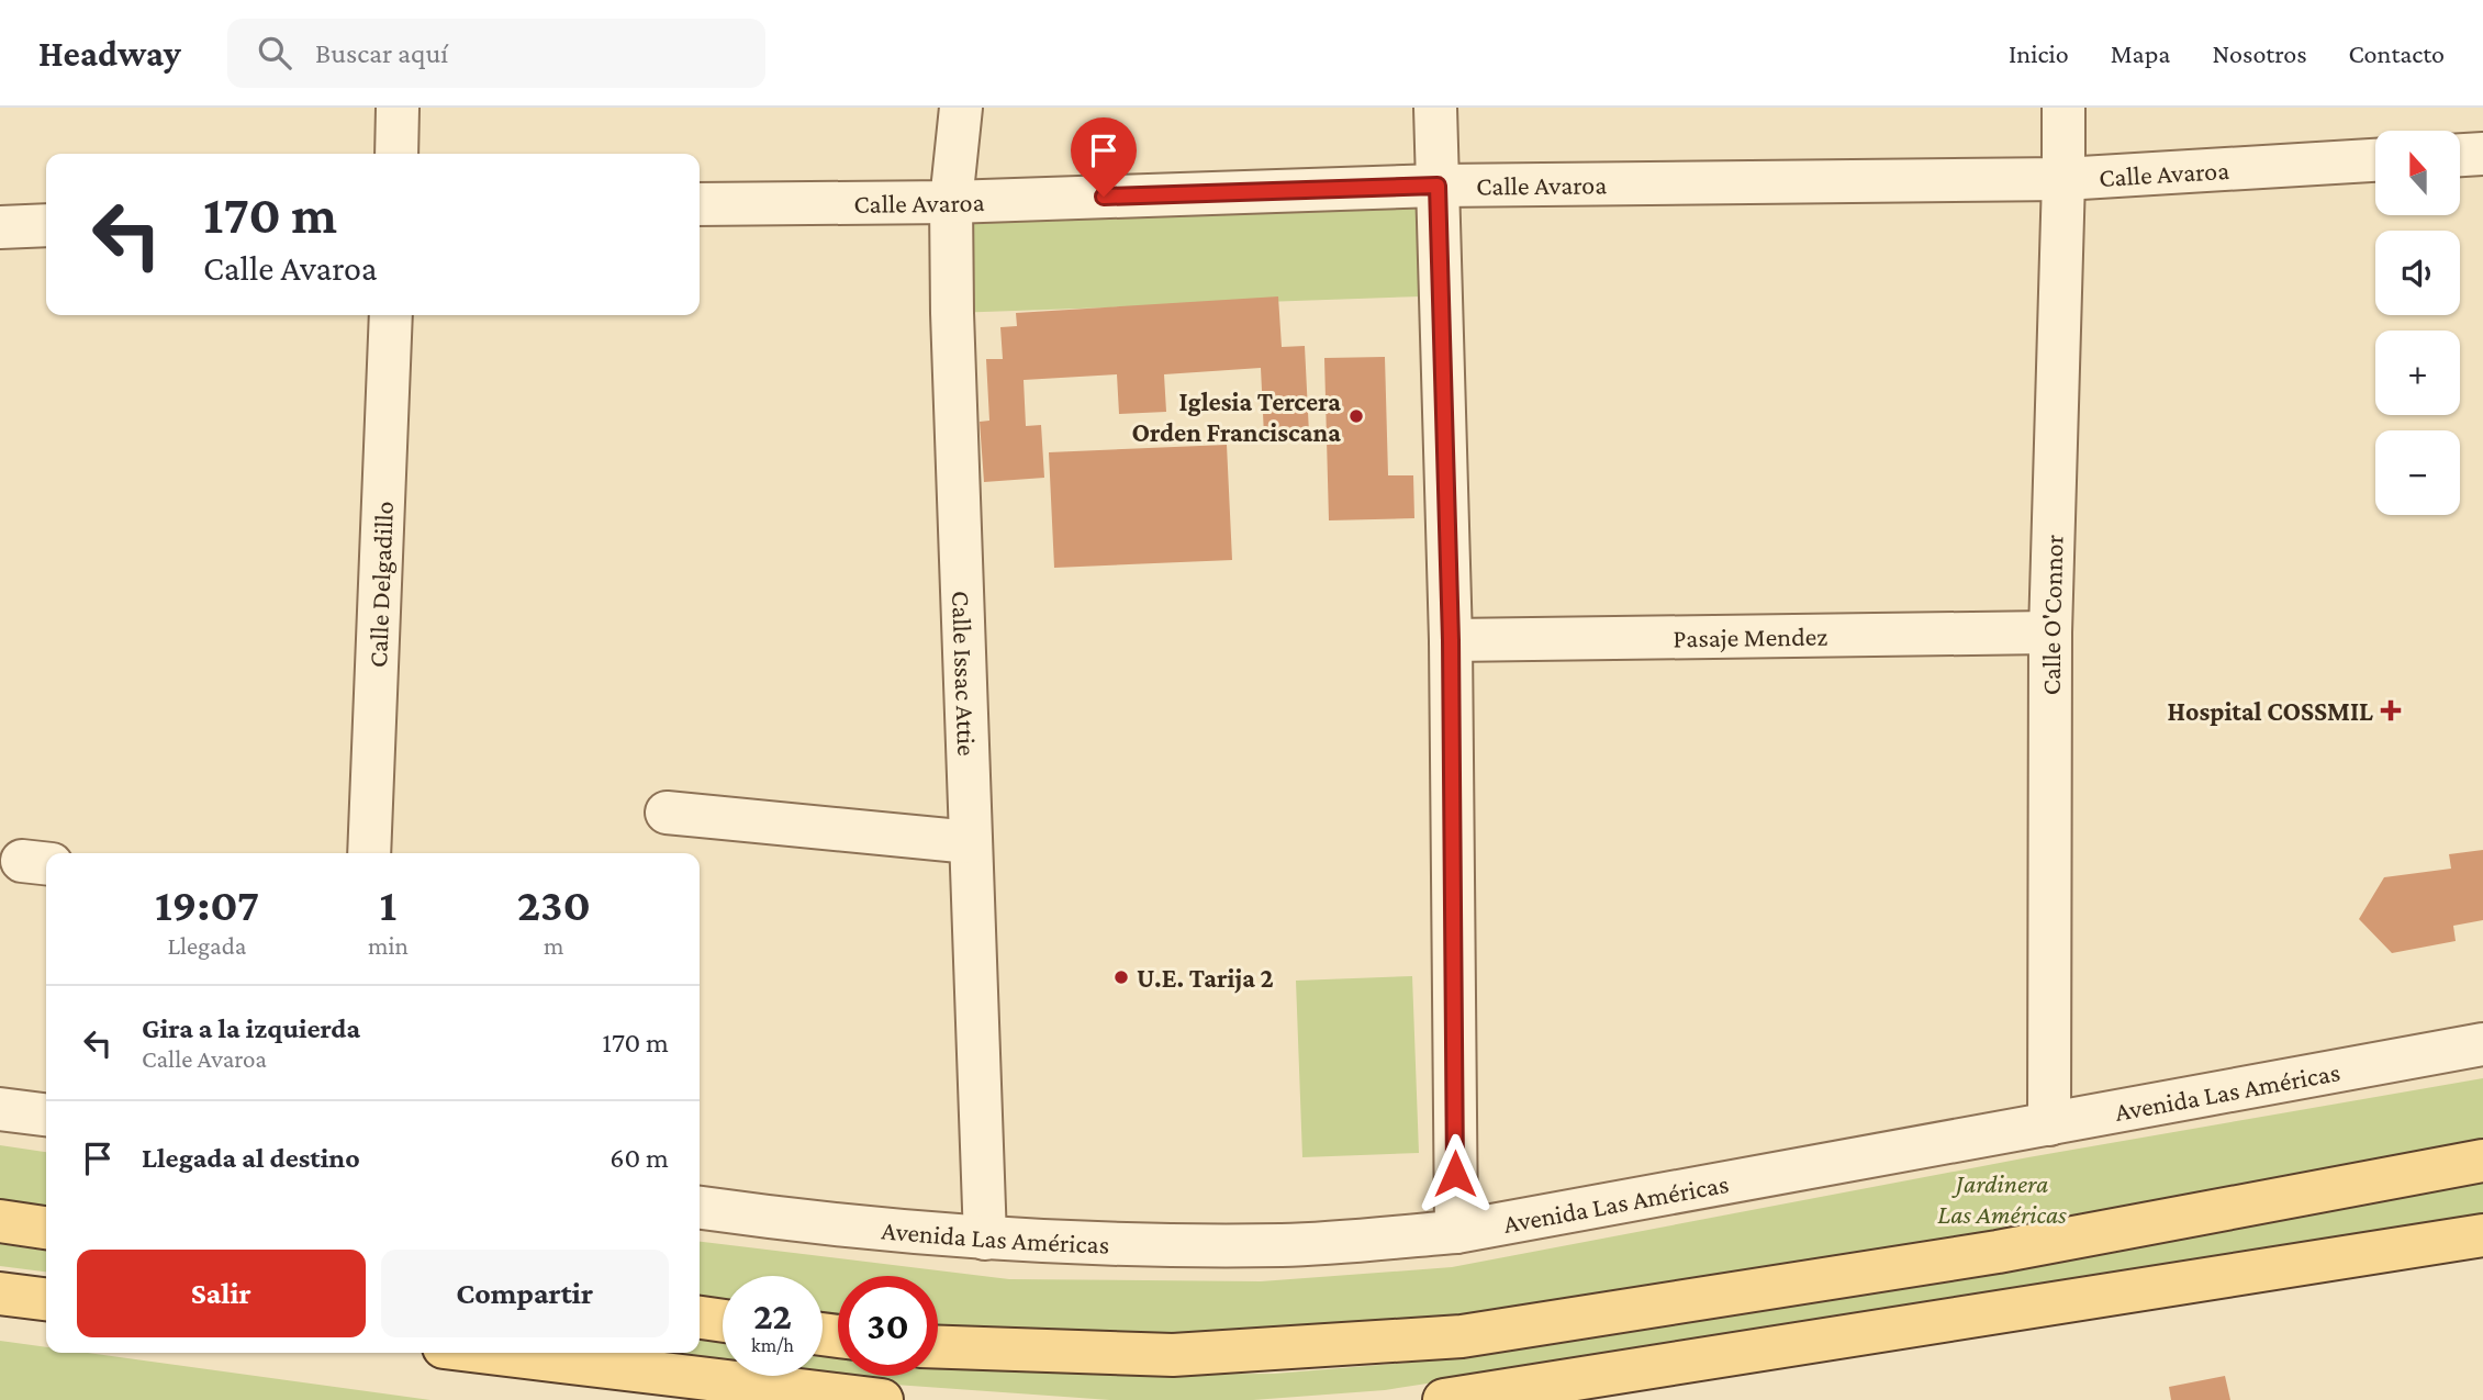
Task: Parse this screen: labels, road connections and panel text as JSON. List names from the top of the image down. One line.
{"streets":{"street":["Calle Avaroa","Calle Delgadillo","Calle O'Connor","Pasaje Mendez","Calle Issac Attie","Avenida Las Américas"]},"crossings":[["Calle Avaroa","Calle O'Connor"],["Calle Avaroa","Calle Issac Attie"],["Calle O'Connor","Pasaje Mendez"],["Calle O'Connor","Avenida Las Américas"],["Calle Issac Attie","Avenida Las Américas"]],"parks":["Jardinera Las Américas"],"places":{"other":["Iglesia Tercera Orden Franciscana","U.E. Tarija 2"],"health":["Hospital COSSMIL"]},"north":"top","page":{"header":"Headway","search":"Buscar aquí","nav":["Inicio","Mapa","Nosotros","Contacto"],"map_buttons":["+","−"],"turn":["170 m","Calle Avaroa"],"eta":["19:07","Llegada","1","min","230","m"],"list":[{"name":"Gira a la izquierda","note":"Calle Avaroa","value":"170 m"},{"name":"Llegada al destino","value":"60 m"}],"buttons":["Salir","Compartir"],"speed":"22 km/h","limit":"30"}}
